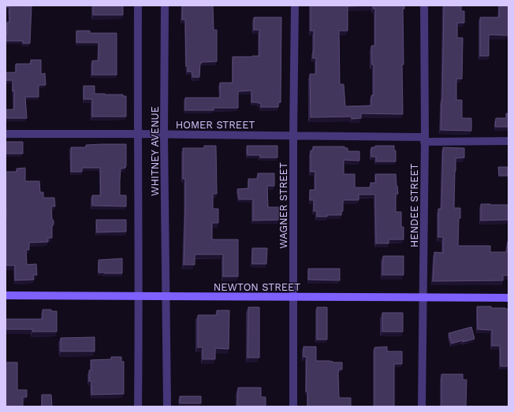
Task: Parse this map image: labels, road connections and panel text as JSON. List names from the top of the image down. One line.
{"streets":{"main road":["NEWTON STREET"],"street":["HOMER STREET","WHITNEY AVENUE","WAGNER STREET","HENDEE STREET"]},"crossings":[["HOMER STREET","WHITNEY AVENUE"],["HOMER STREET","WAGNER STREET"],["HOMER STREET","HENDEE STREET"],["WHITNEY AVENUE","NEWTON STREET"],["WAGNER STREET","NEWTON STREET"],["HENDEE STREET","NEWTON STREET"]]}
